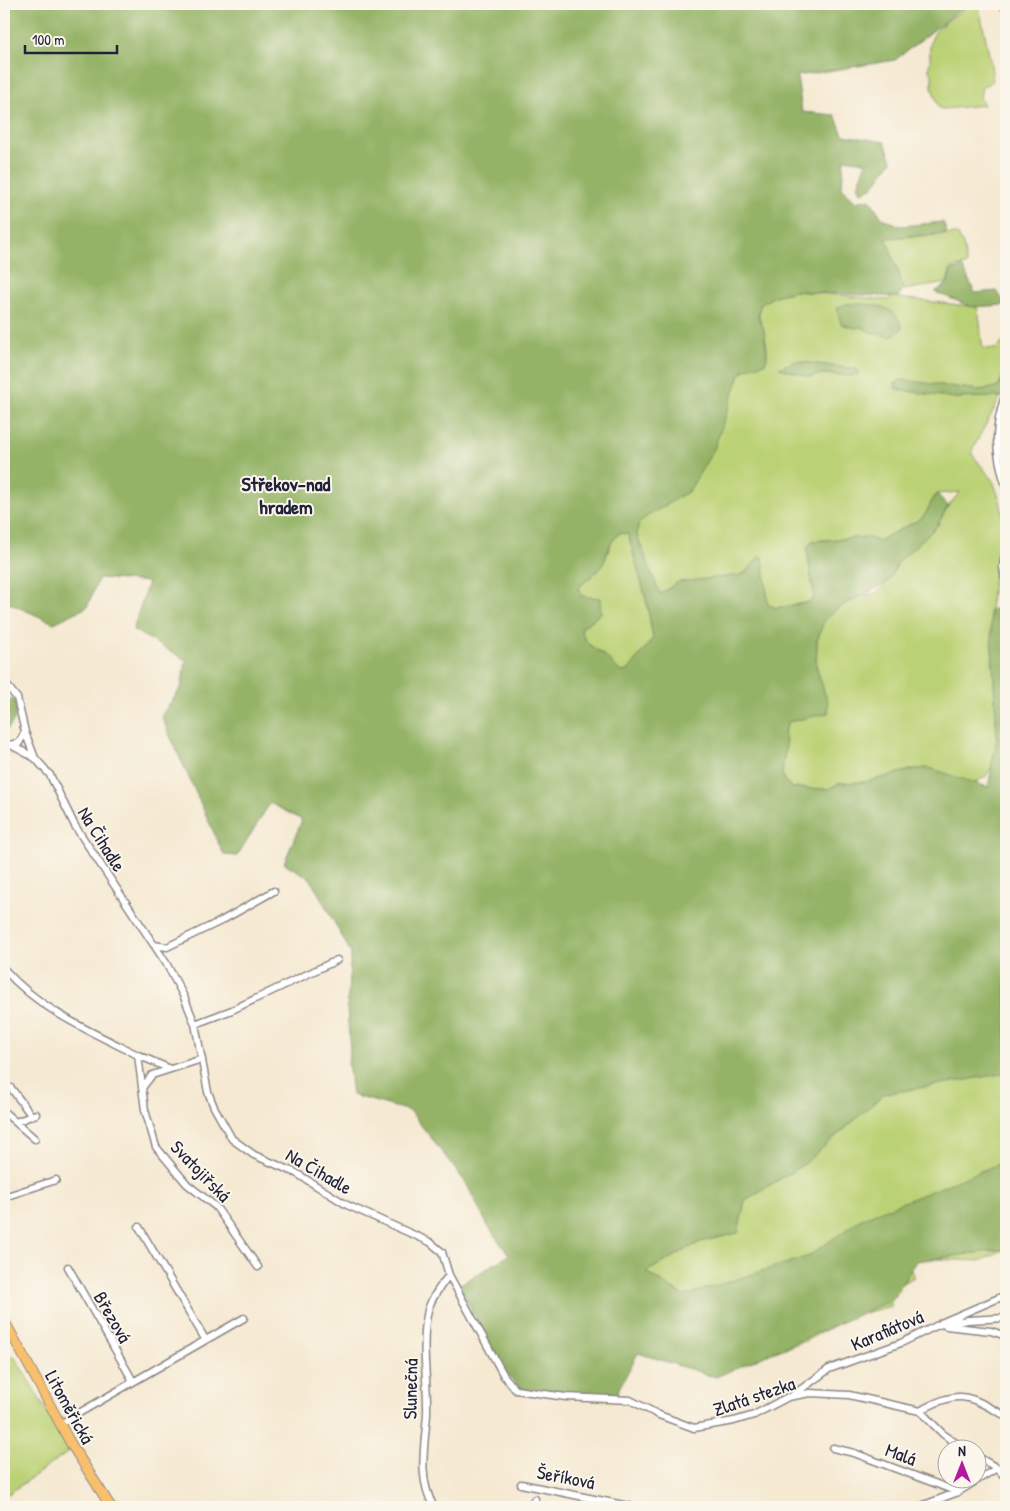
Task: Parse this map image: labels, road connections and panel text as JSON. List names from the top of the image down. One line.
{"streets":{"main road":["Litoměřická"],"street":["Na Čihadle","Svatojiřská","Březová","Karafiátová","Slunečná","Zlatá stezka","Malá","Šeříková"]},"crossings":[["Na Čihadle","Slunečná"],["Na Čihadle","Zlatá stezka"],["Karafiátová","Zlatá stezka"]],"districts":["Střekov-nad hradem"],"scale_bar":"100 m","north":"top"}
